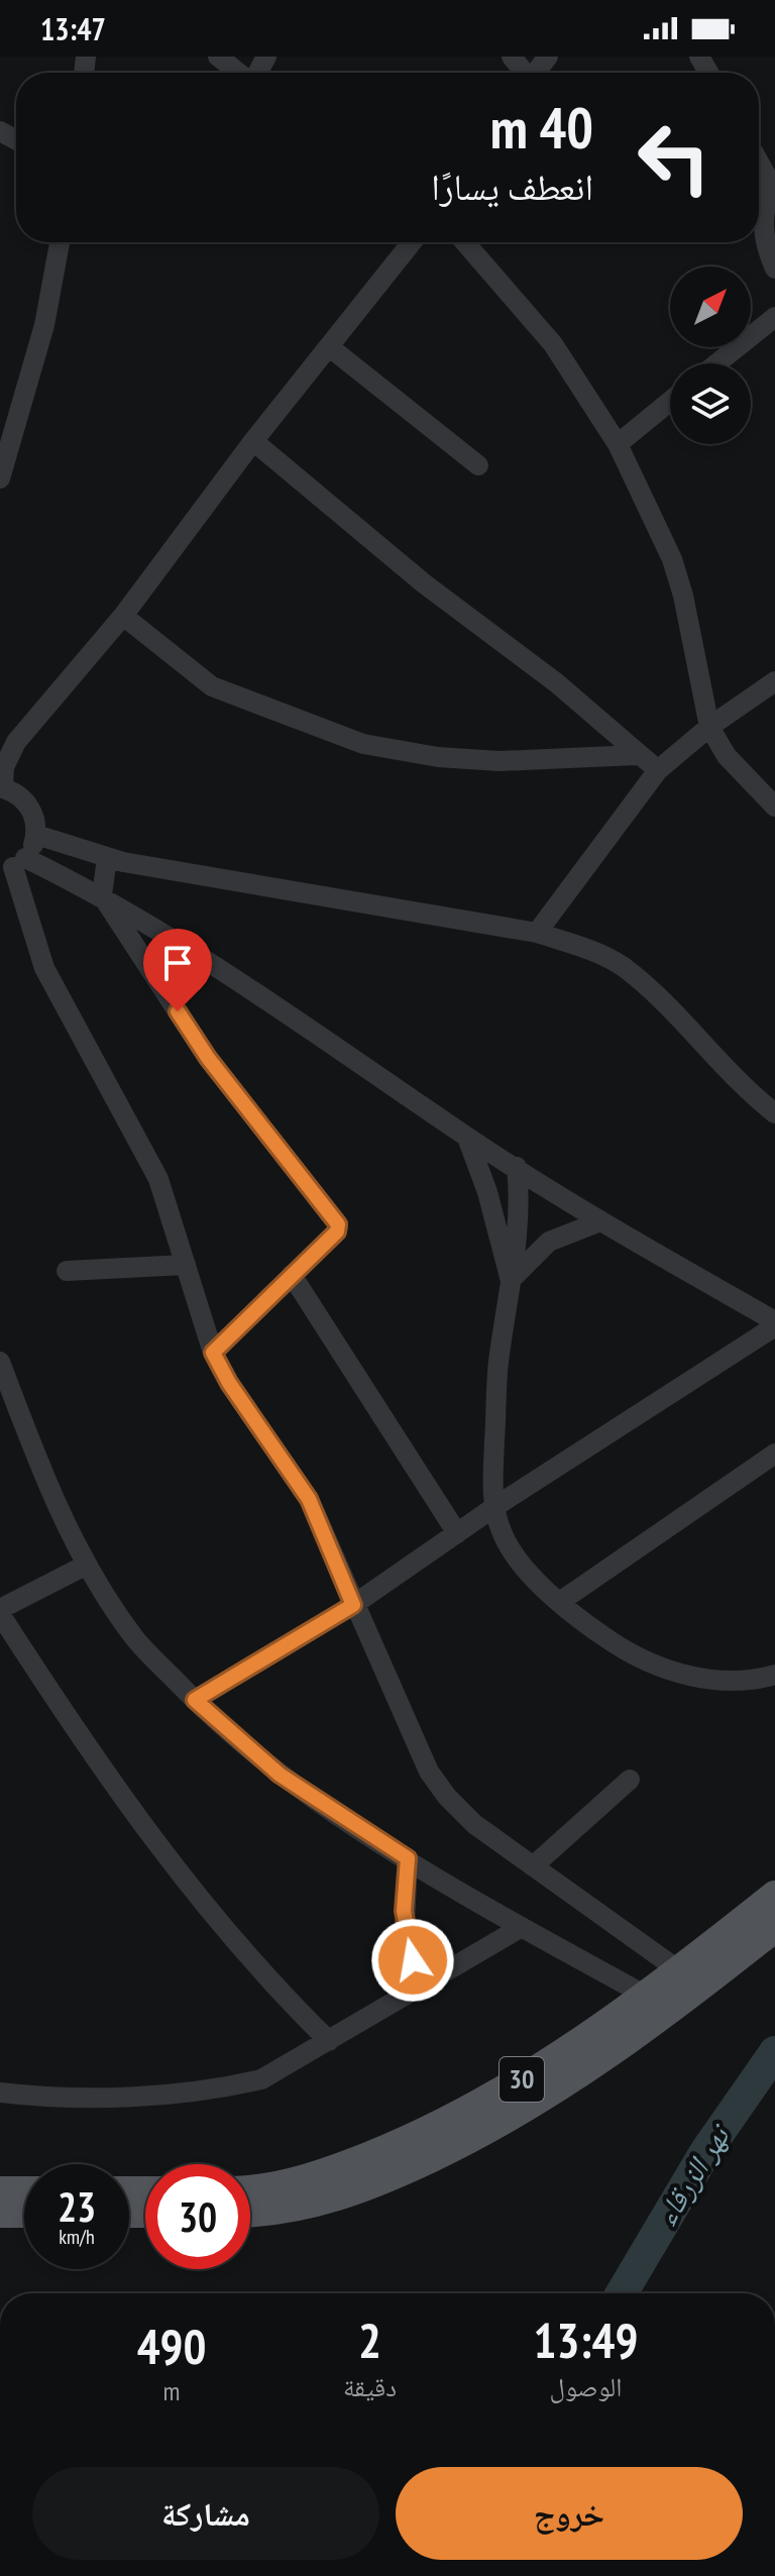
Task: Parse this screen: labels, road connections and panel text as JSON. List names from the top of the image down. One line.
{"streets":{"main road":["30"]},"water":["نهر الزرقاء"],"north":"top right","page":{"status":"13:47","turn":["40 m","انعطف يسارًا"],"speed":"23 km/h","limit":"30","eta":["13:49","الوصول","2","دقيقة","490","m"],"buttons":["خروج","مشاركة"]}}
